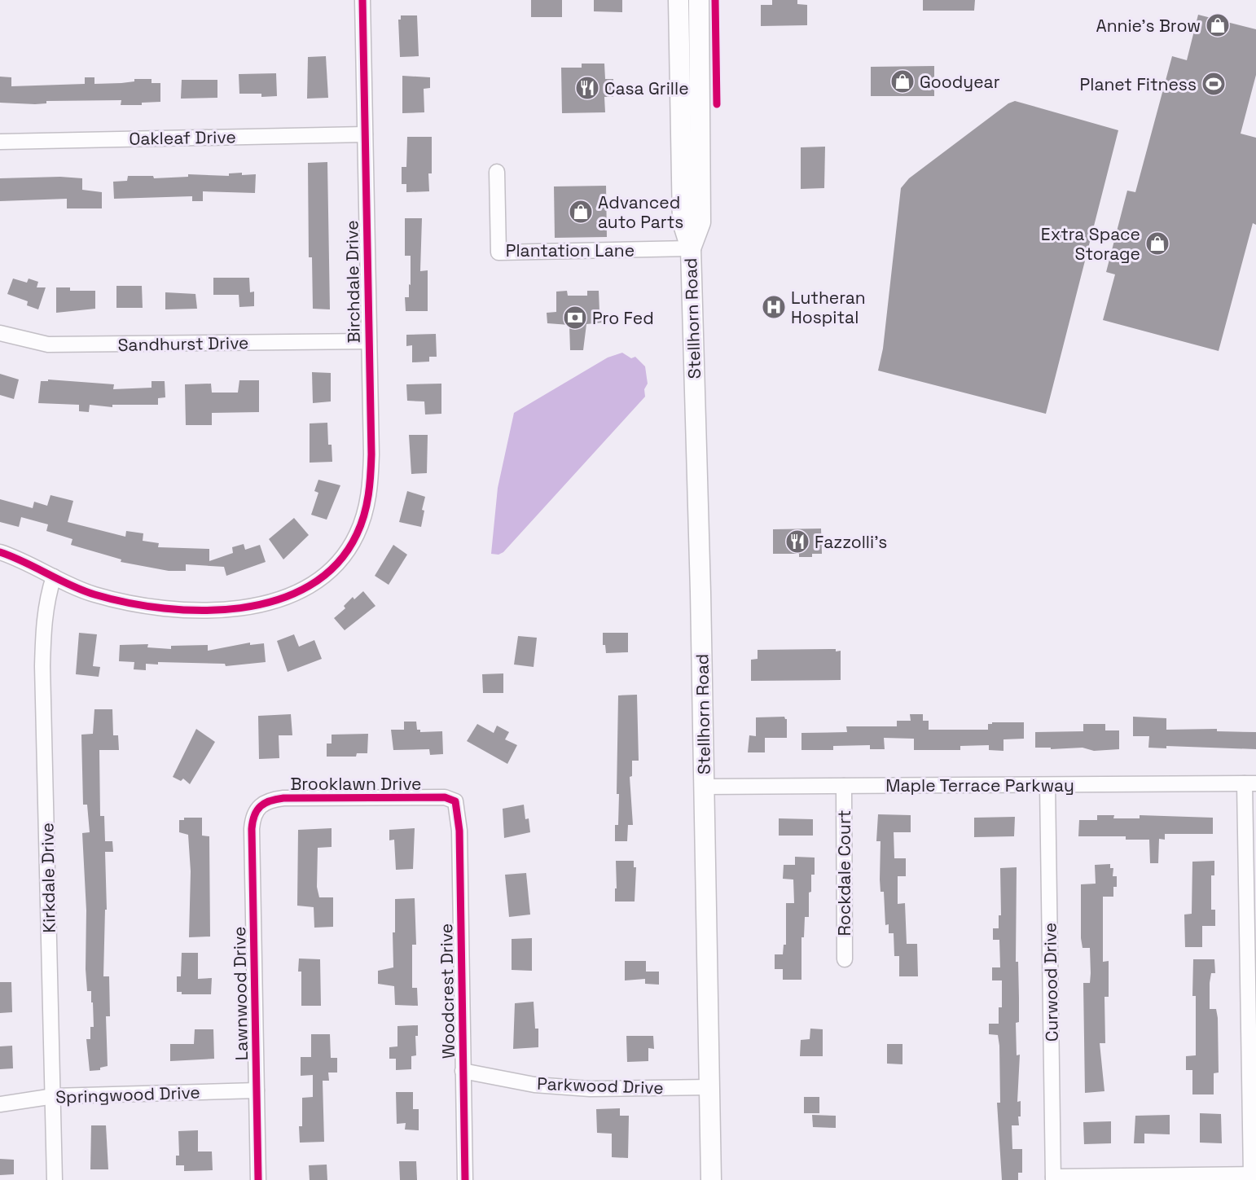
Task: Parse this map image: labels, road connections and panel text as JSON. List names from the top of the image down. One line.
{"streets":{"main road":["Stellhorn Road"],"street":["Oakleaf Drive","Plantation Lane","Birchdale Drive","Sandhurst Drive","Brooklawn Drive","Maple Terrace Parkway","Rockdale Court","Kirkdale Drive","Curwood Drive","Woodcrest Drive","Lawnwood Drive","Parkwood Drive","Springwood Drive"]},"crossings":[["Oakleaf Drive","Birchdale Drive"],["Plantation Lane","Stellhorn Road"],["Birchdale Drive","Sandhurst Drive"],["Birchdale Drive","Kirkdale Drive"],["Stellhorn Road","Maple Terrace Parkway"],["Stellhorn Road","Parkwood Drive"],["Brooklawn Drive","Woodcrest Drive"],["Brooklawn Drive","Lawnwood Drive"],["Maple Terrace Parkway","Rockdale Court"],["Maple Terrace Parkway","Curwood Drive"],["Kirkdale Drive","Springwood Drive"],["Woodcrest Drive","Parkwood Drive"],["Lawnwood Drive","Springwood Drive"]],"places":{"shop":["Annie's Brow","Goodyear","Advanced auto Parts","Extra Space Storage"],"sports":["Planet Fitness"],"restaurant":["Casa Grille","Fazzolli's"],"hospital":["Lutheran Hospital"],"bank":["Pro Fed"]}}
